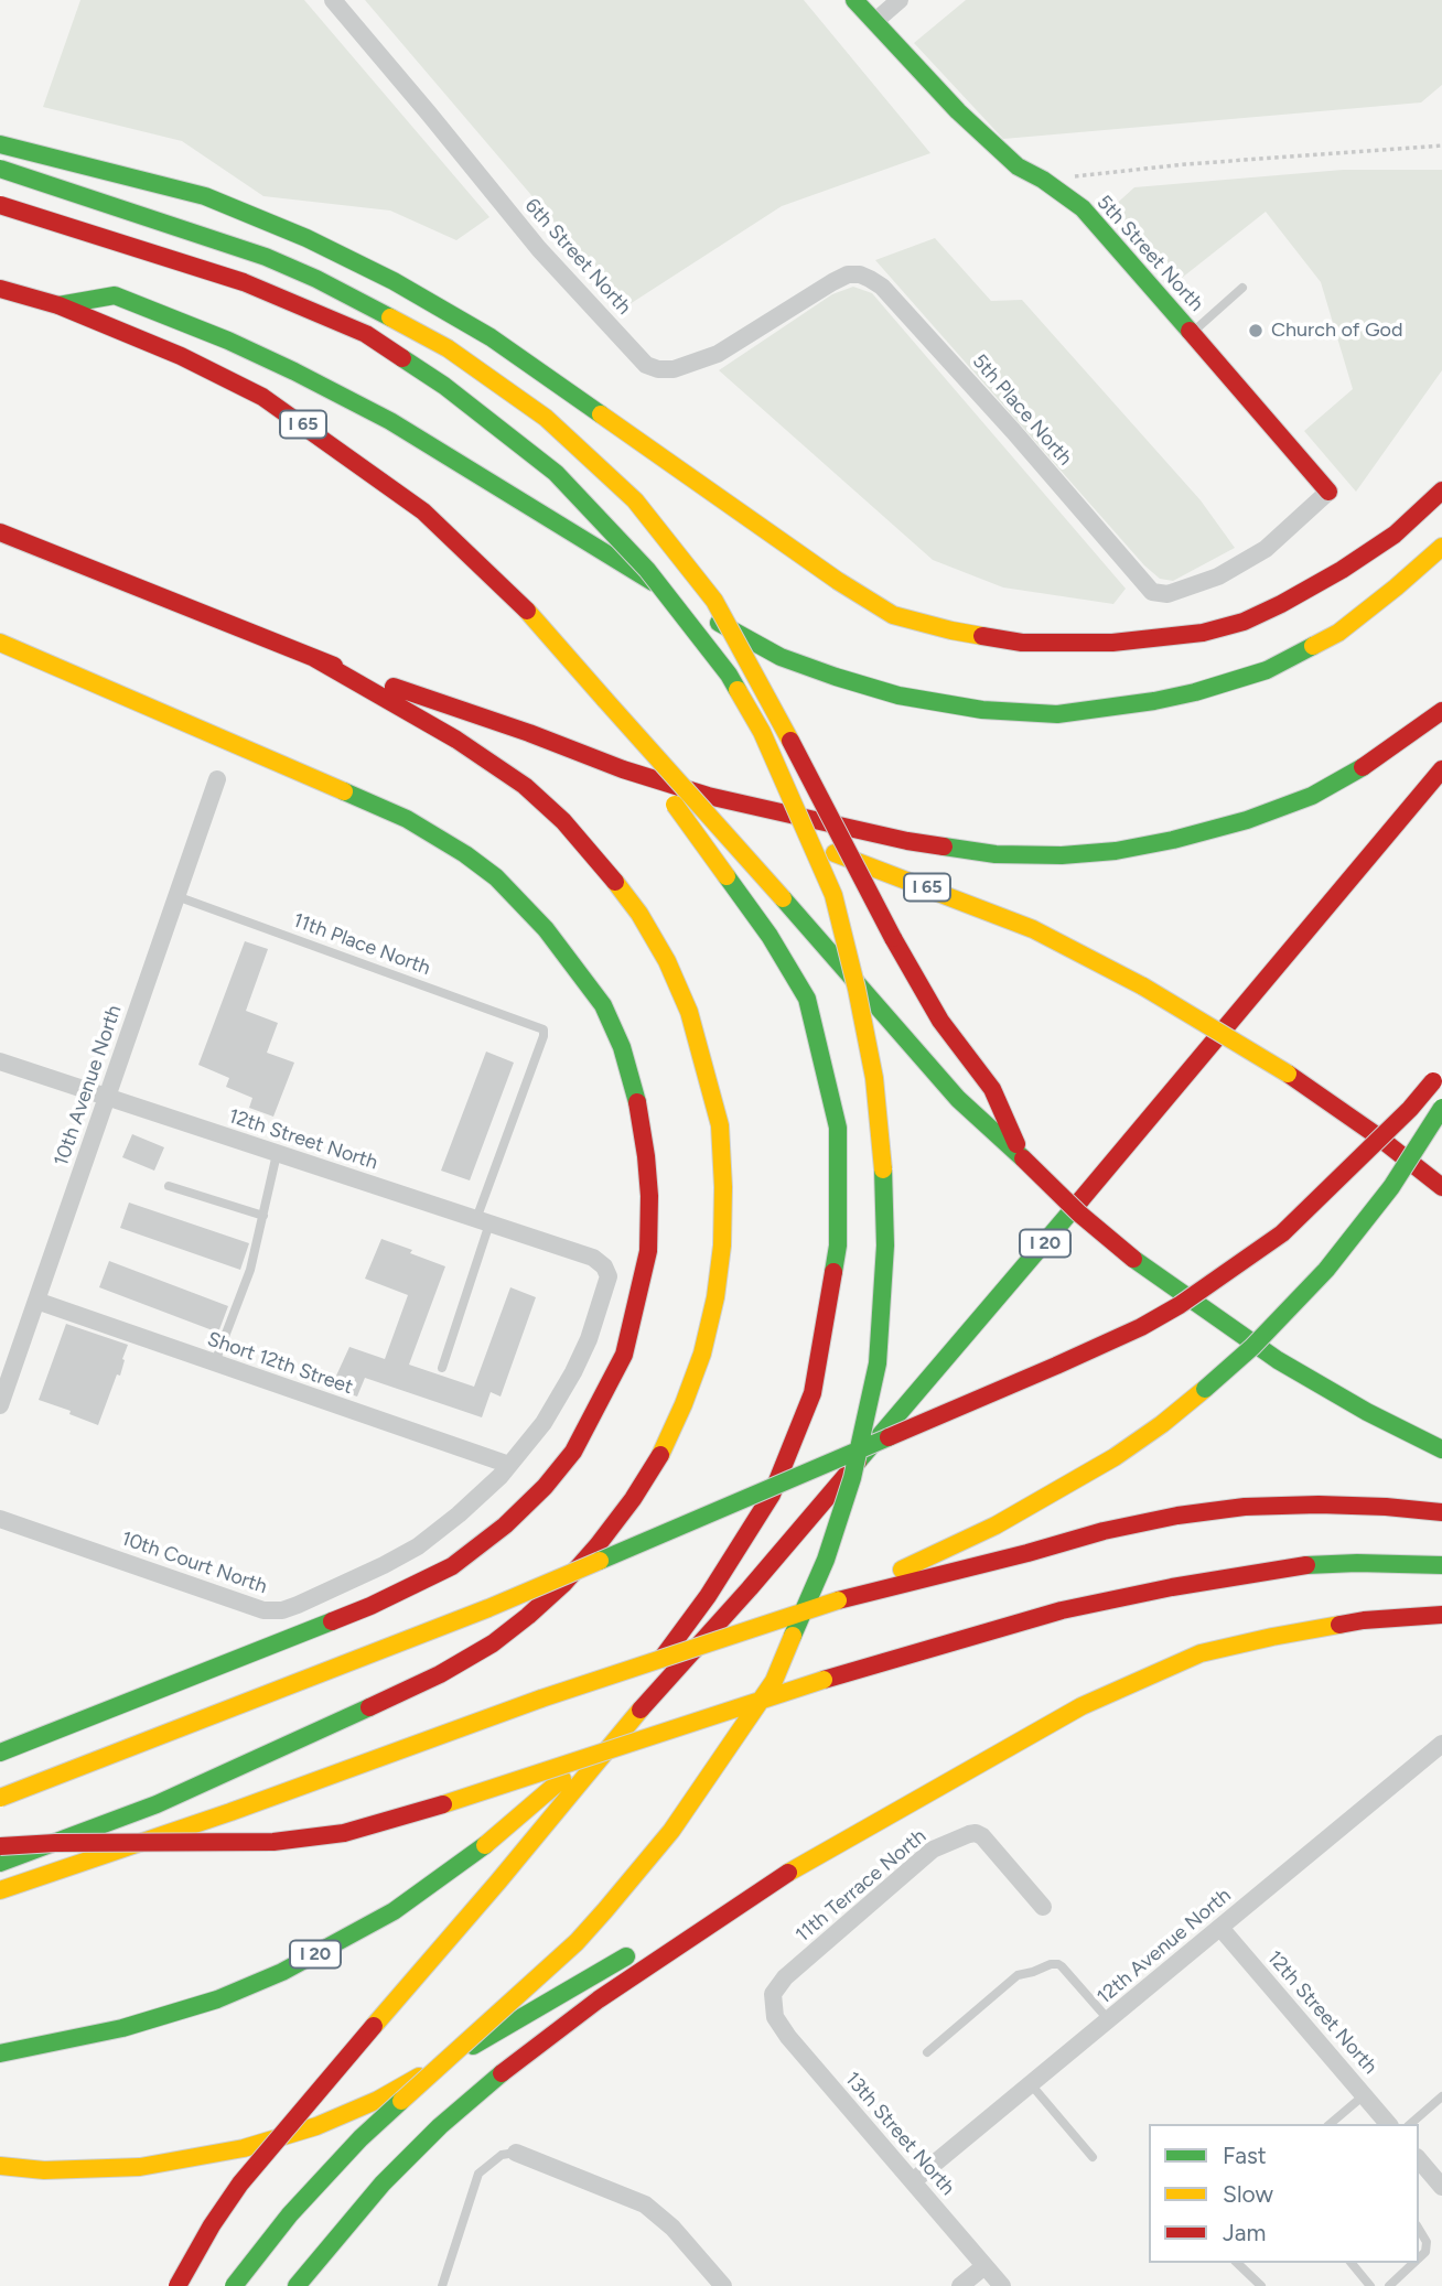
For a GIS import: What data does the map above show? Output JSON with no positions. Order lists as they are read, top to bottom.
{
  "streets": {
    "main road": ["5th Street North", "I 65", "I 20"],
    "street": [
      "6th Street North",
      "5th Place North",
      "10th Avenue North",
      "12th Street North",
      "Short 12th Street",
      "10th Court North",
      "11th Terrace North",
      "12th Avenue North",
      "13th Street North"
    ],
    "lane": ["11th Place North"]
  },
  "crossings": [
    ["5th Street North", "5th Place North"],
    ["6th Street North", "5th Place North"],
    ["11th Place North", "10th Avenue North"],
    ["11th Place North", "12th Street North"],
    ["10th Avenue North", "12th Street North"],
    ["10th Avenue North", "Short 12th Street"],
    ["12th Street North", "10th Court North"],
    ["12th Street North", "12th Avenue North"],
    ["Short 12th Street", "10th Court North"],
    ["11th Terrace North", "13th Street North"],
    ["12th Avenue North", "13th Street North"]
  ],
  "places": ["Church of God"],
  "legend": ["Fast", "Slow", "Jam"]
}
